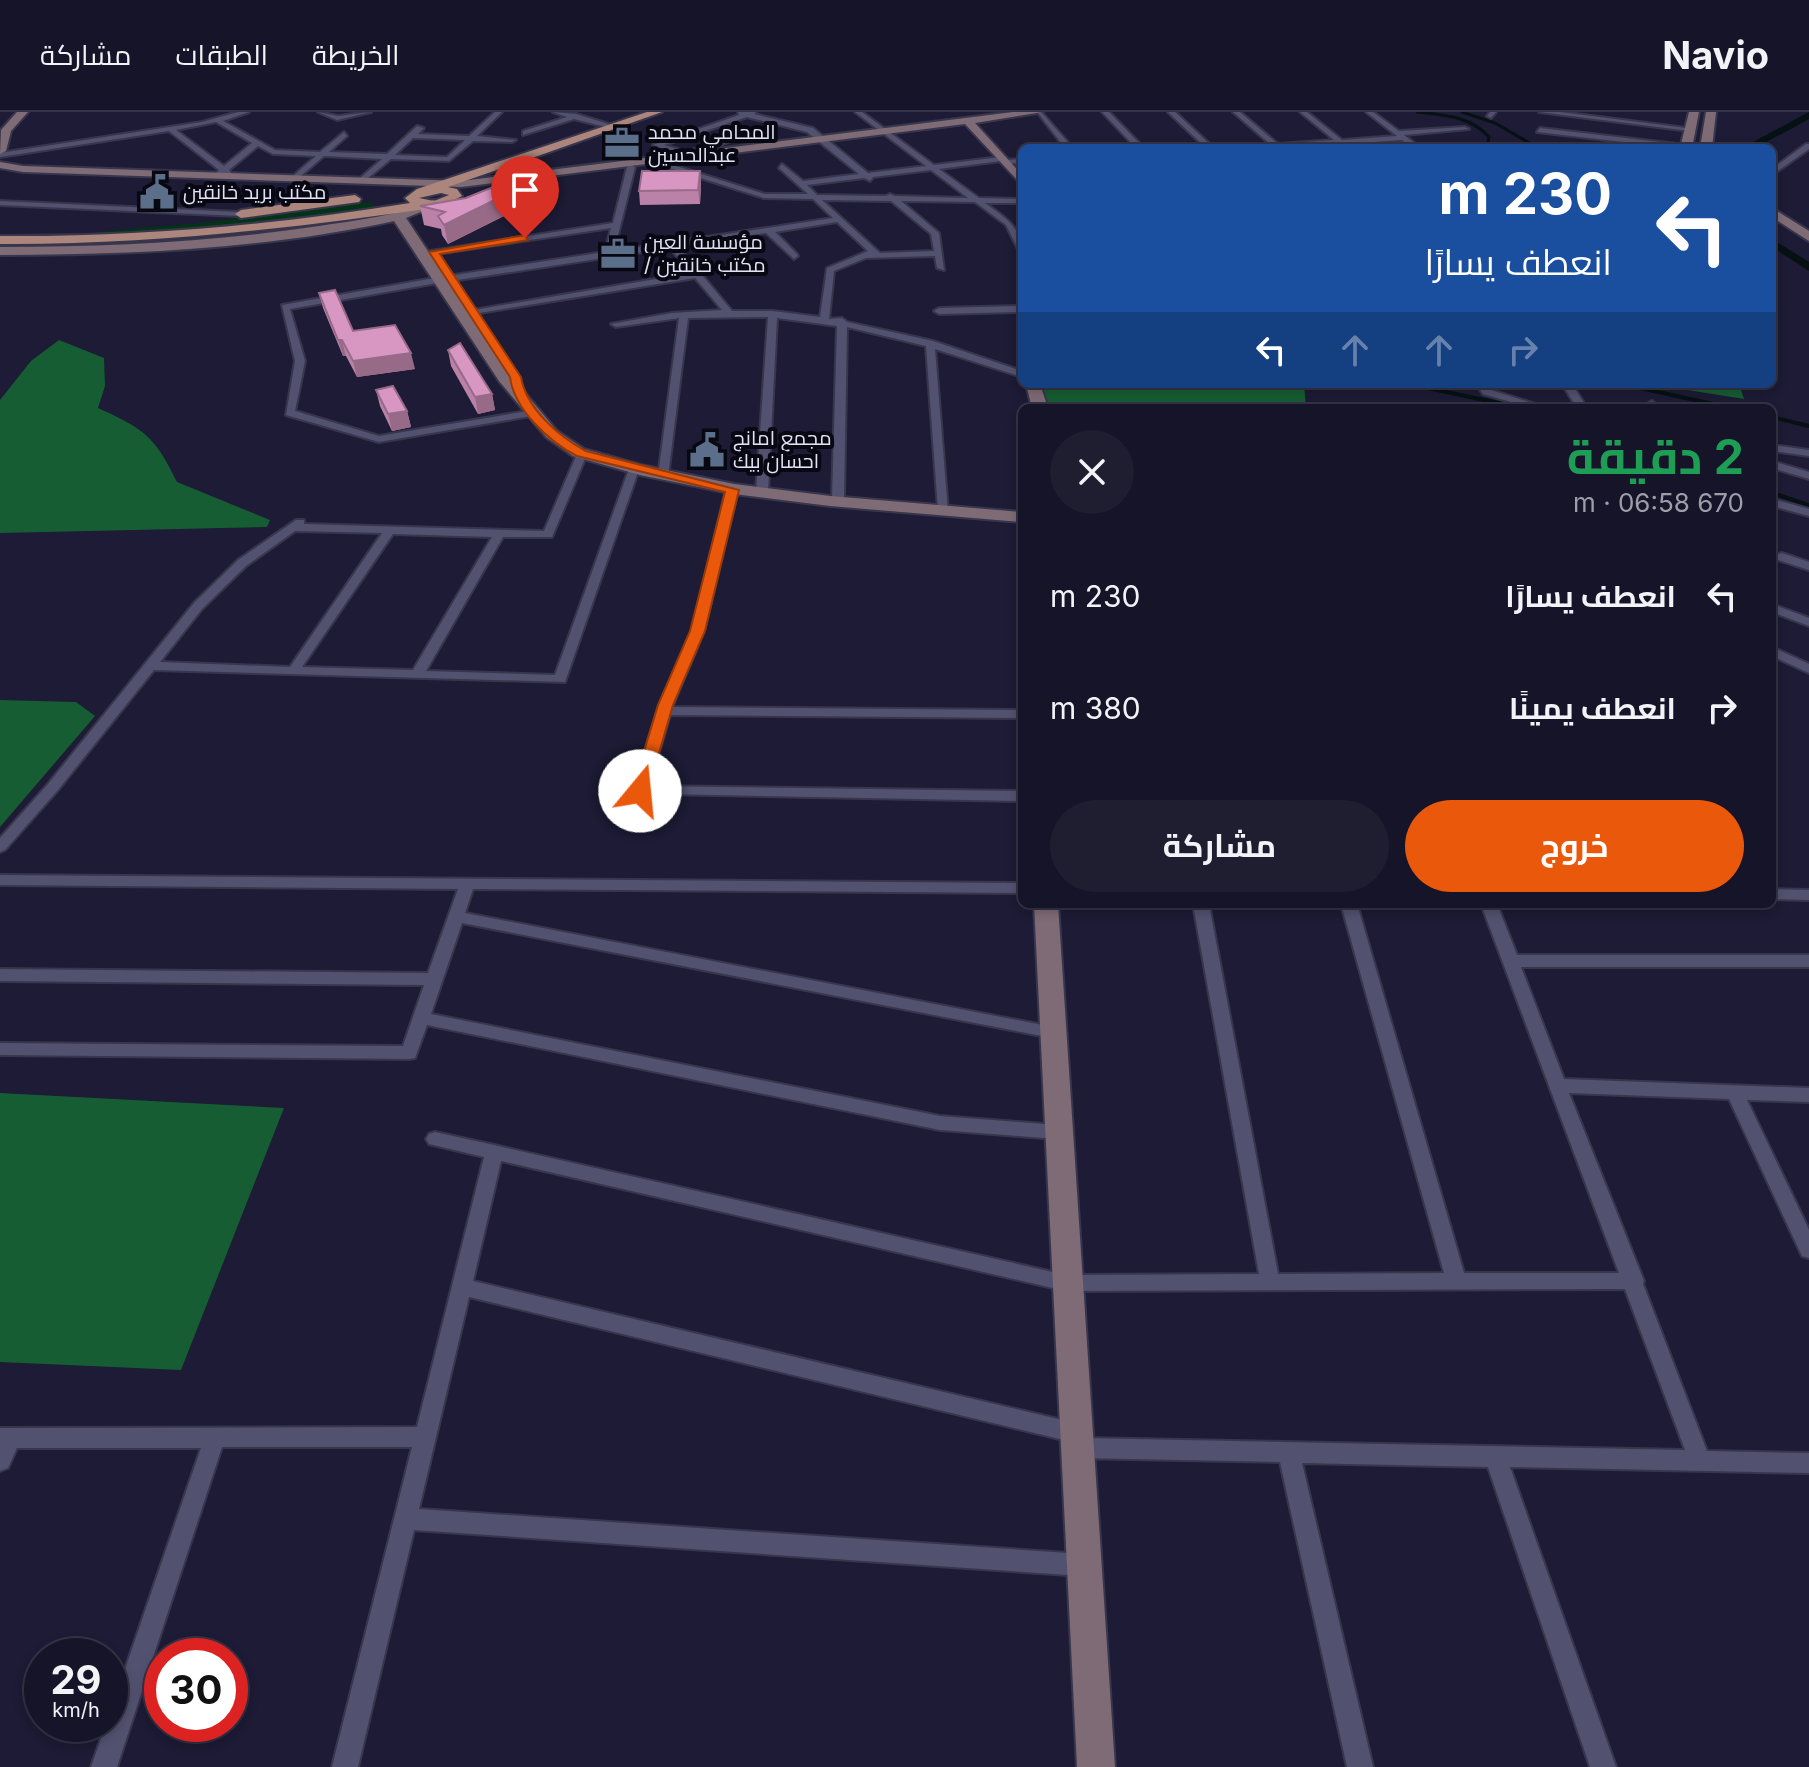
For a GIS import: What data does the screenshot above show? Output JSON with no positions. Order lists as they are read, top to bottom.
{
  "places": {
    "office": ["المحامي محمد عبدالحسين", "مؤسسة العين / مكتب خانقين"],
    "public building": ["مكتب بريد خانقين", "مجمع امانج احسان بيك"]
  },
  "page": {
    "header": "Navio",
    "nav": ["الخريطة", "الطبقات", "مشاركة"],
    "turn": ["230 m", "انعطف يسارًا"],
    "heading": ["2 دقيقة", "670 m · 06:58"],
    "list": [
      {
        "name": "انعطف يسارًا",
        "value": "230 m"
      },
      {
        "name": "انعطف يمينًا",
        "value": "380 m"
      }
    ],
    "buttons": ["خروج", "مشاركة"],
    "speed": "29 km/h",
    "limit": "30"
  }
}
